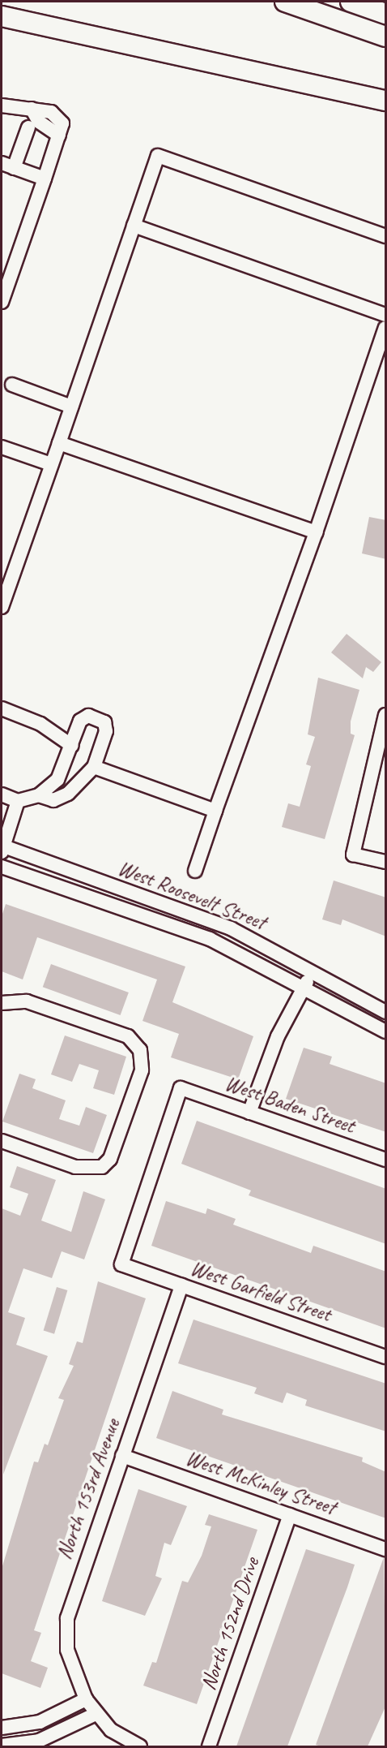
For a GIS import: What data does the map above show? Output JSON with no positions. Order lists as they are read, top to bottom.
{
  "streets": {
    "street": [
      "West Roosevelt Street",
      "West Baden Street",
      "West Garfield Street",
      "West McKinley Street",
      "North 153rd Avenue",
      "North 152nd Drive"
    ]
  },
  "crossings": [
    ["West Baden Street", "West Garfield Street"],
    ["West Garfield Street", "North 153rd Avenue"],
    ["West McKinley Street", "North 153rd Avenue"],
    ["West McKinley Street", "North 152nd Drive"]
  ]
}
